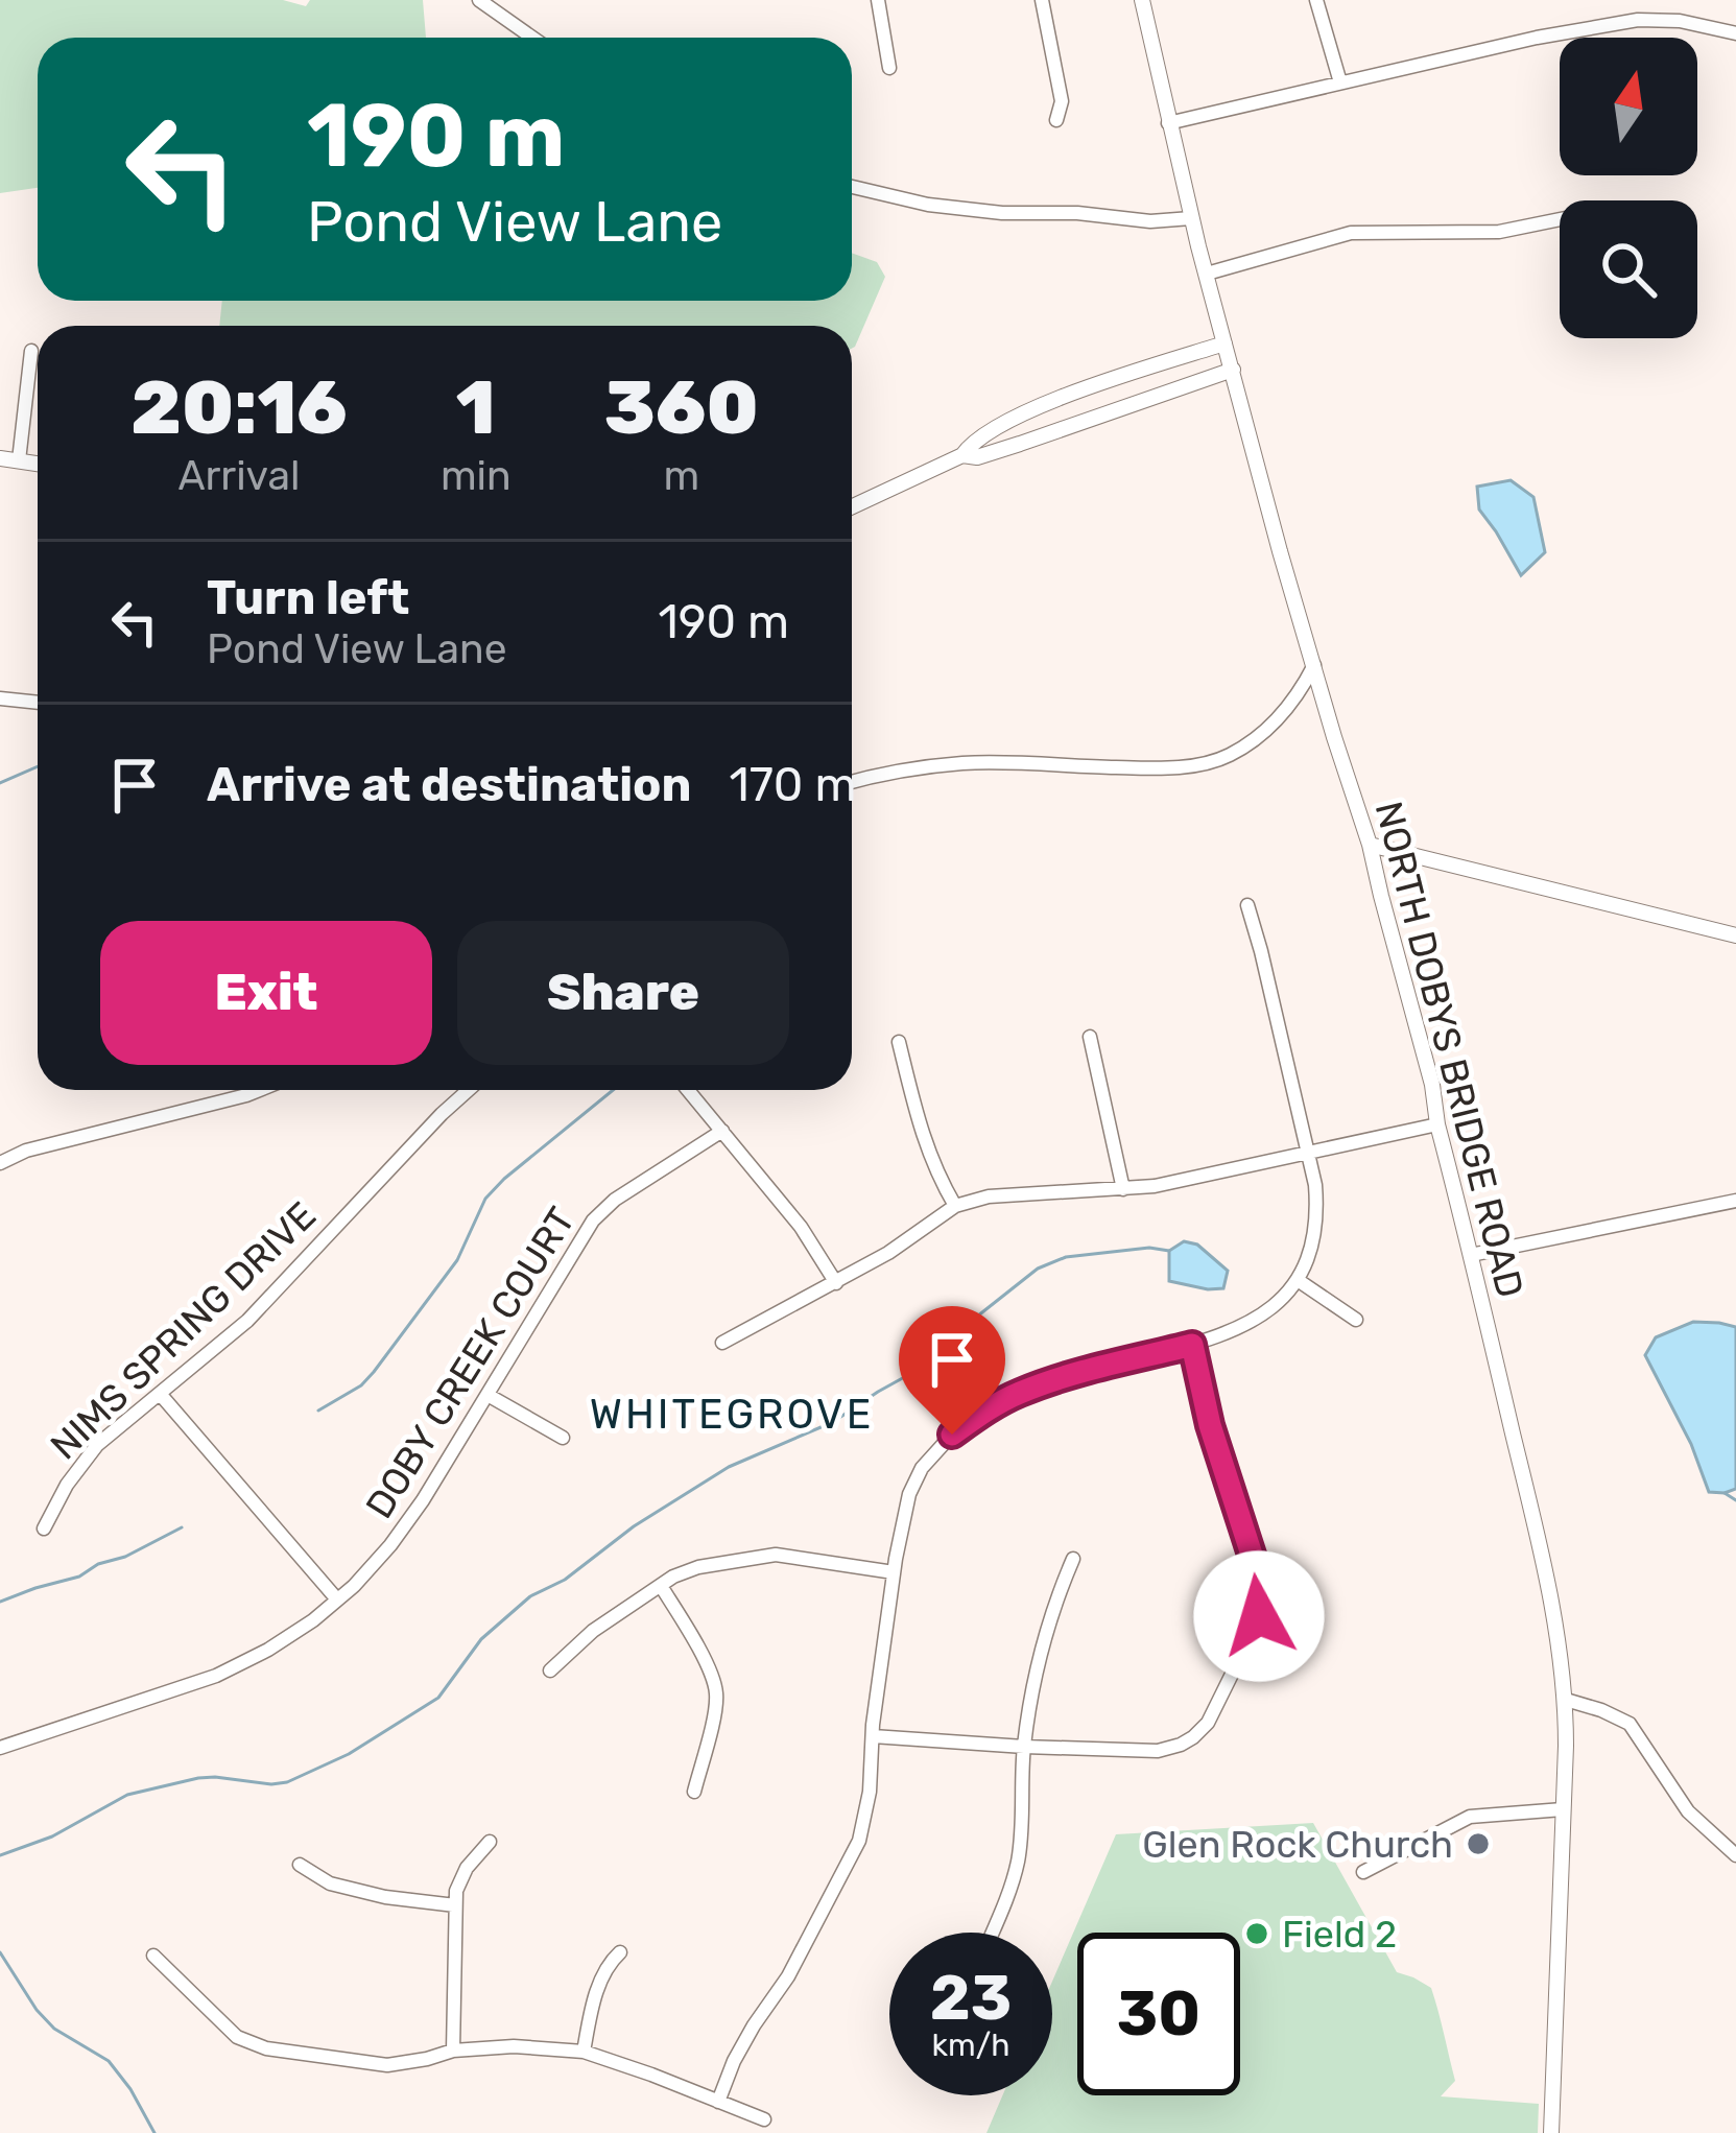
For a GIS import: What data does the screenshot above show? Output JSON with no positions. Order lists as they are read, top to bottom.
{
  "streets": {
    "street": ["NORTH DOBYS BRIDGE ROAD", "NIMS SPRING DRIVE", "DOBY CREEK COURT"]
  },
  "districts": ["WHITEGROVE"],
  "places": ["Glen Rock Church", "Field 2"],
  "north": "top",
  "page": {
    "turn": ["190 m", "Pond View Lane"],
    "eta": [
      "20:16",
      "Arrival",
      "1",
      "min",
      "360",
      "m"
    ],
    "list": [
      {
        "name": "Turn left",
        "note": "Pond View Lane",
        "value": "190 m"
      },
      {
        "name": "Arrive at destination",
        "value": "170 m"
      }
    ],
    "buttons": ["Exit", "Share"],
    "speed": "23 km/h",
    "limit": "30"
  }
}
